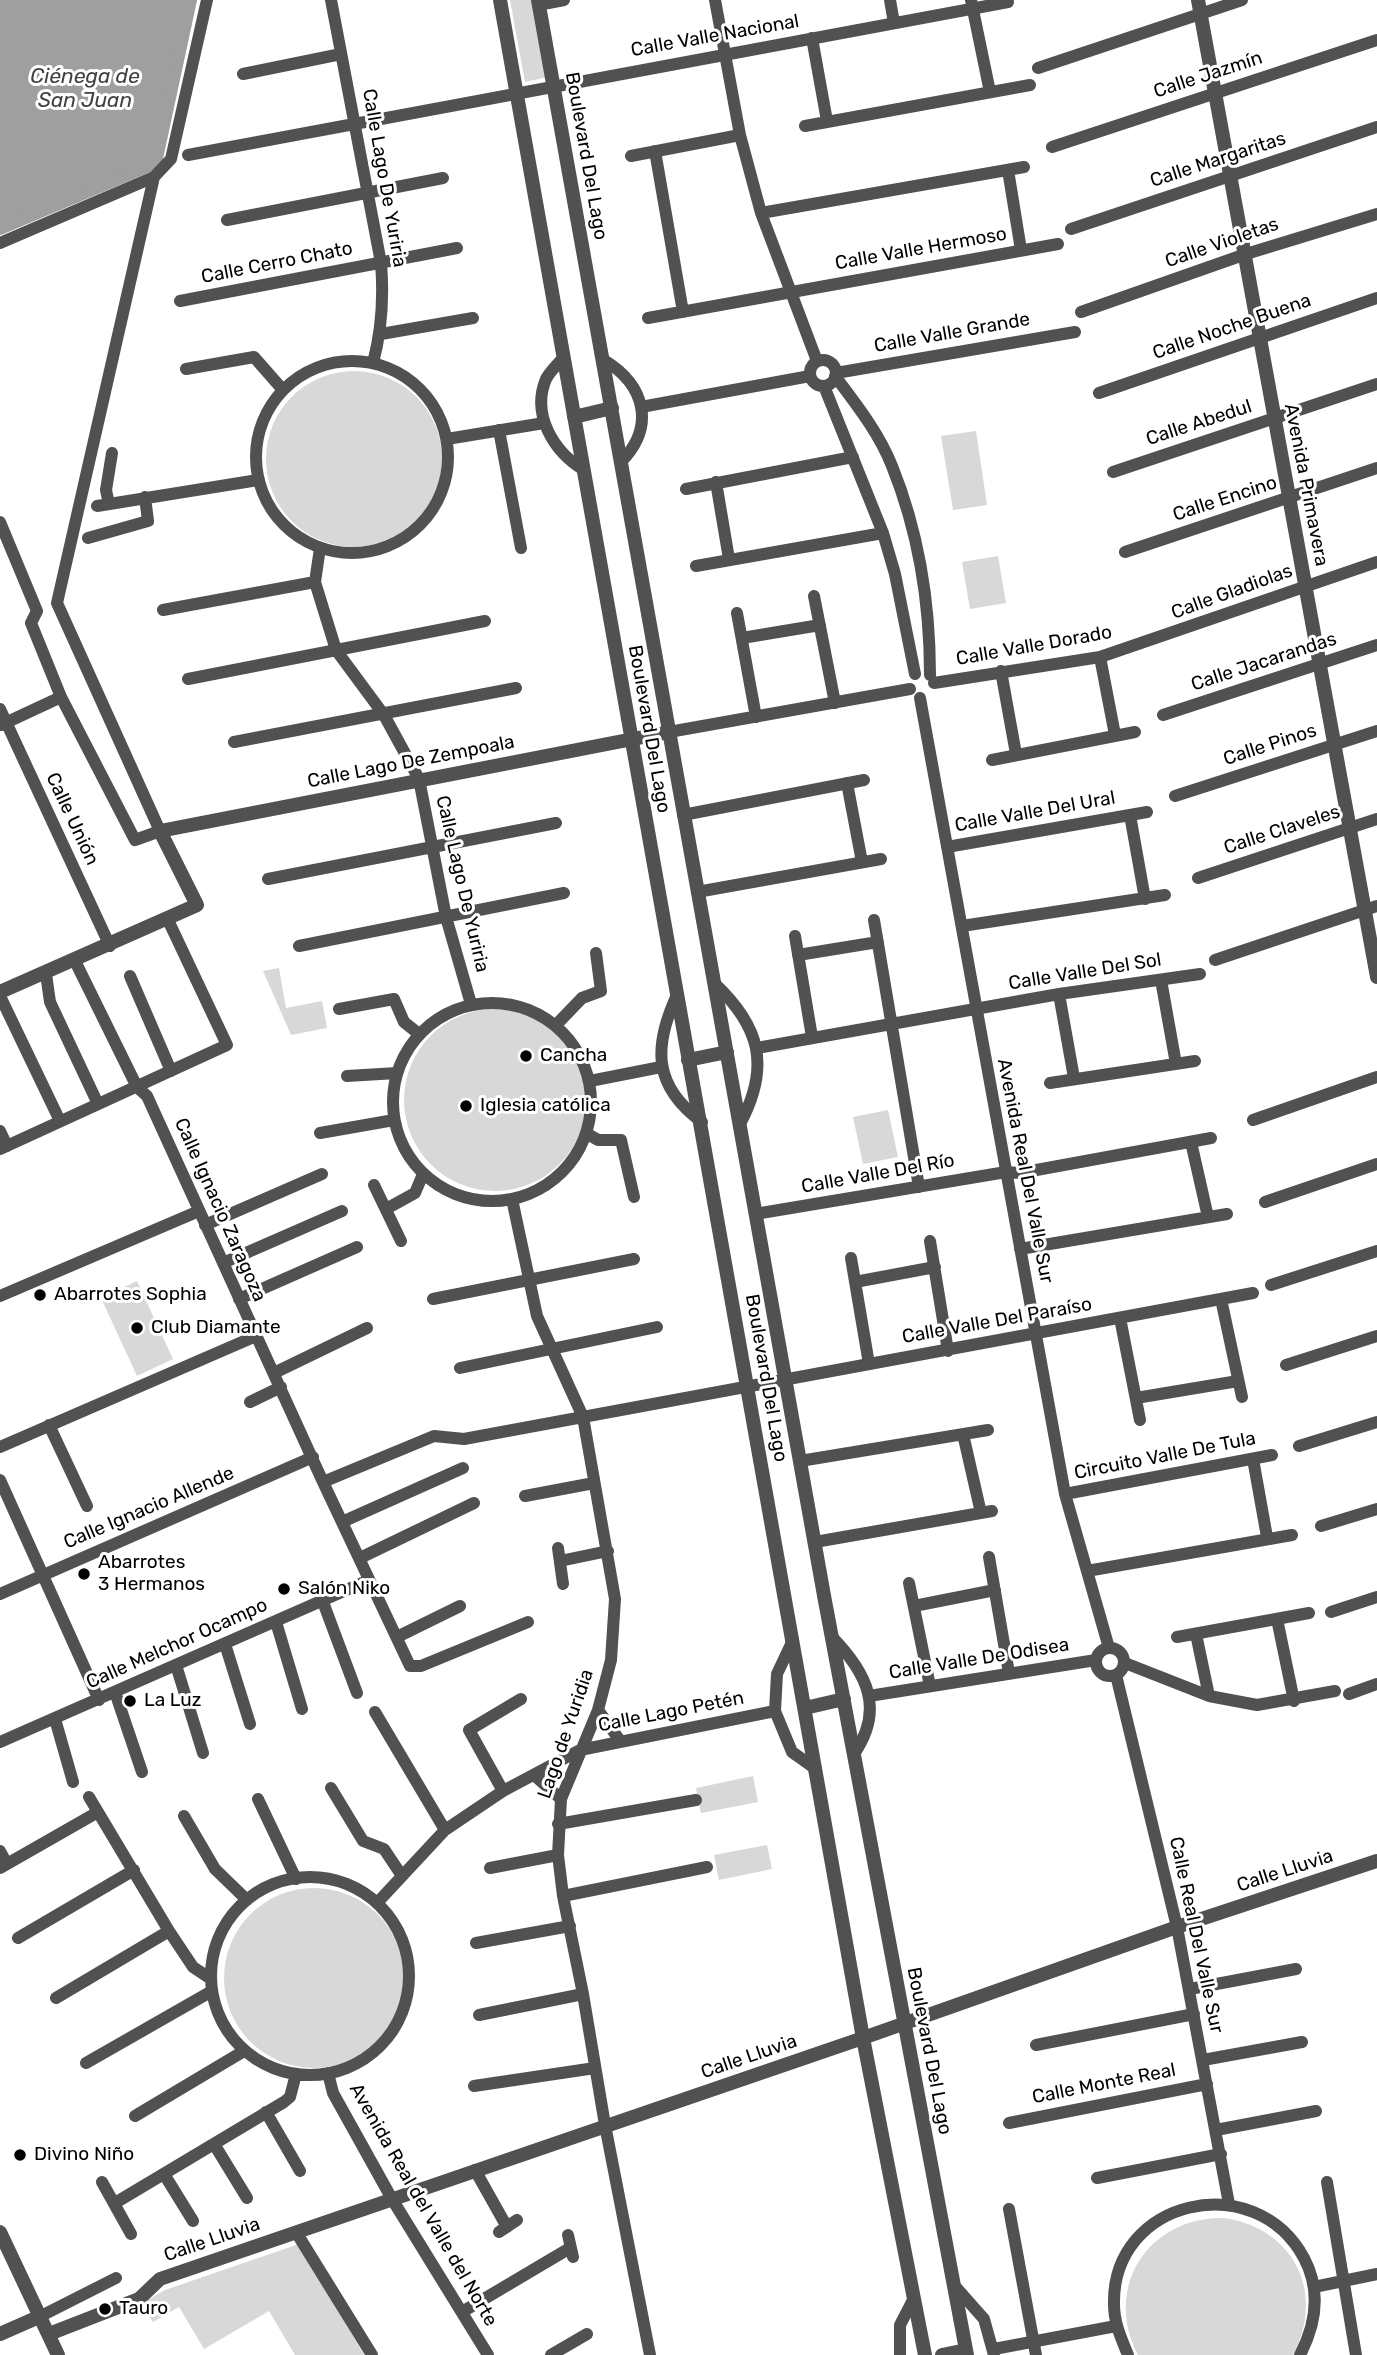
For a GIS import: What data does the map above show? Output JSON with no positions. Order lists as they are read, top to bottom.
{
  "streets": {
    "street": [
      "Calle Valle Nacional",
      "Calle Jazmín",
      "Boulevard Del Lago",
      "Calle Margaritas",
      "Calle Lago De Yuriria",
      "Calle Violetas",
      "Calle Valle Hermoso",
      "Calle Cerro Chato",
      "Calle Noche Buena",
      "Calle Valle Grande",
      "Calle Abedul",
      "Avenida Primavera",
      "Calle Encino",
      "Calle Gladiolas",
      "Calle Valle Dorado",
      "Calle Jacarandas",
      "Calle Pinos",
      "Calle Lago De Zempoala",
      "Calle Valle Del Ural",
      "Calle Unión",
      "Calle Claveles",
      "Calle Valle Del Sol",
      "Avenida Real Del Valle Sur",
      "Calle Valle Del Río",
      "Calle Ignacio Zaragoza",
      "Calle Valle Del Paraíso",
      "Circuito Valle De Tula",
      "Calle Ignacio Allende",
      "Calle Melchor Ocampo",
      "Calle Valle De Odisea",
      "Calle Lago Petén",
      "Lago de Yuridia",
      "Calle Lluvia",
      "Calle Real Del Valle Sur",
      "Calle Monte Real",
      "Avenida Real del Valle del Norte"
    ]
  },
  "crossings": [
    ["Calle Valle Nacional", "Boulevard Del Lago"],
    ["Calle Valle Nacional", "Calle Lago De Yuriria"],
    ["Calle Jazmín", "Avenida Primavera"],
    ["Boulevard Del Lago", "Calle Lago De Zempoala"],
    ["Boulevard Del Lago", "Calle Valle Del Río"],
    ["Boulevard Del Lago", "Calle Valle Del Paraíso"],
    ["Boulevard Del Lago", "Calle Valle De Odisea"],
    ["Boulevard Del Lago", "Calle Lluvia"],
    ["Calle Margaritas", "Avenida Primavera"],
    ["Calle Lago De Yuriria", "Calle Cerro Chato"],
    ["Calle Lago De Yuriria", "Calle Lago De Zempoala"],
    ["Calle Lago De Yuriria", "Lago de Yuridia"],
    ["Calle Violetas", "Avenida Primavera"],
    ["Calle Noche Buena", "Avenida Primavera"],
    ["Calle Abedul", "Avenida Primavera"],
    ["Avenida Primavera", "Calle Encino"],
    ["Avenida Primavera", "Calle Gladiolas"],
    ["Avenida Primavera", "Calle Jacarandas"],
    ["Avenida Primavera", "Calle Pinos"],
    ["Avenida Primavera", "Calle Claveles"],
    ["Calle Gladiolas", "Calle Valle Dorado"],
    ["Calle Valle Dorado", "Avenida Real Del Valle Sur"],
    ["Calle Valle Del Ural", "Avenida Real Del Valle Sur"],
    ["Calle Valle Del Sol", "Avenida Real Del Valle Sur"],
    ["Avenida Real Del Valle Sur", "Calle Valle Del Río"],
    ["Avenida Real Del Valle Sur", "Calle Valle Del Paraíso"],
    ["Avenida Real Del Valle Sur", "Circuito Valle De Tula"],
    ["Avenida Real Del Valle Sur", "Calle Valle De Odisea"],
    ["Avenida Real Del Valle Sur", "Calle Real Del Valle Sur"],
    ["Calle Ignacio Zaragoza", "Calle Valle Del Paraíso"],
    ["Calle Ignacio Zaragoza", "Calle Ignacio Allende"],
    ["Calle Ignacio Zaragoza", "Calle Melchor Ocampo"],
    ["Calle Valle Del Paraíso", "Lago de Yuridia"],
    ["Calle Valle De Odisea", "Calle Real Del Valle Sur"],
    ["Calle Lago Petén", "Lago de Yuridia"],
    ["Calle Lago Petén", "Avenida Real del Valle del Norte"],
    ["Lago de Yuridia", "Calle Lluvia"],
    ["Calle Lluvia", "Calle Real Del Valle Sur"],
    ["Calle Lluvia", "Avenida Real del Valle del Norte"],
    ["Calle Real Del Valle Sur", "Calle Monte Real"]
  ],
  "water": ["Ciénega de San Juan"],
  "places": [
    "Cancha",
    "Iglesia católica",
    "Abarrotes Sophia",
    "Club Diamante",
    "Abarrotes 3 Hermanos",
    "Salón Niko",
    "La Luz",
    "Divino Niño",
    "Tauro"
  ]
}
